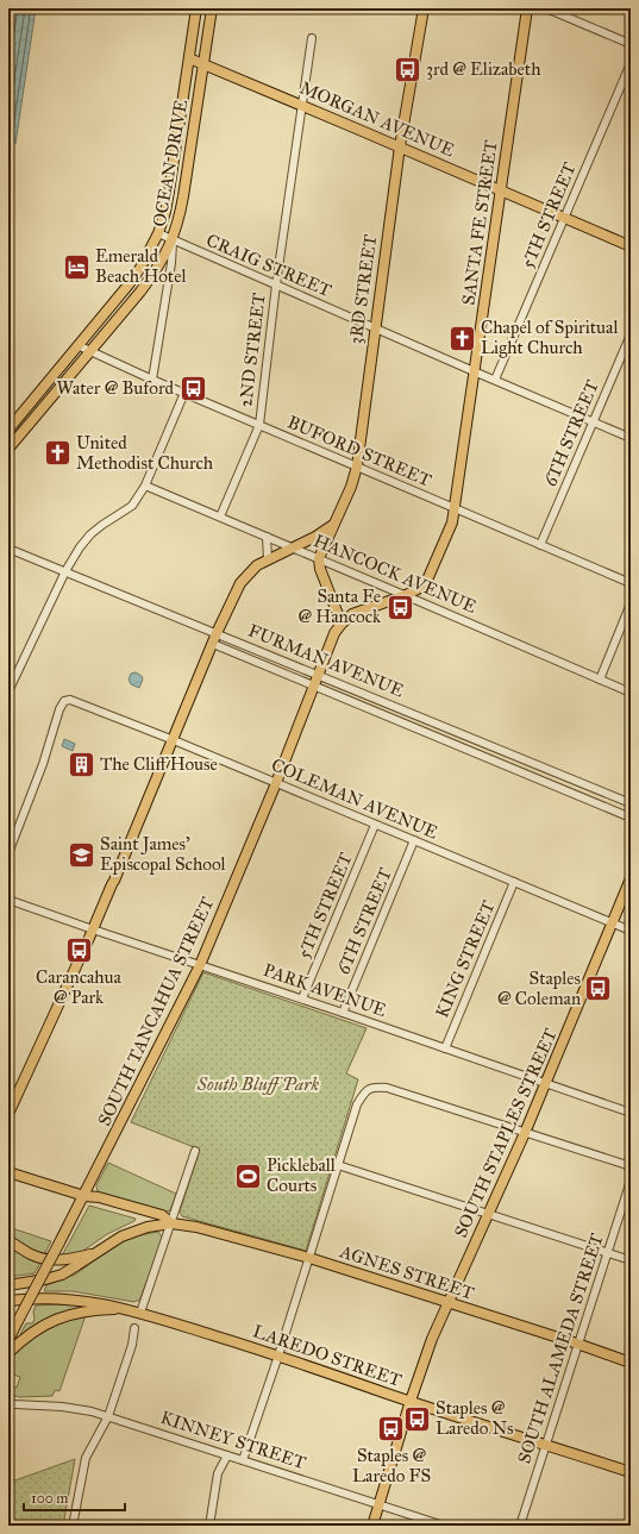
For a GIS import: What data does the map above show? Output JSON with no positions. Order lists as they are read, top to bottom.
{
  "streets": {
    "main road": [
      "MORGAN AVENUE",
      "OCEAN DRIVE",
      "SANTA FE STREET",
      "3RD STREET",
      "SOUTH TANCAHUA STREET",
      "SOUTH STAPLES STREET",
      "AGNES STREET",
      "LAREDO STREET"
    ],
    "street": [
      "5TH STREET",
      "CRAIG STREET",
      "2ND STREET",
      "6TH STREET",
      "BUFORD STREET",
      "HANCOCK AVENUE",
      "FURMAN AVENUE",
      "COLEMAN AVENUE",
      "KING STREET",
      "PARK AVENUE",
      "SOUTH ALAMEDA STREET",
      "KINNEY STREET"
    ]
  },
  "crossings": [
    ["MORGAN AVENUE", "OCEAN DRIVE"],
    ["MORGAN AVENUE", "5TH STREET"],
    ["MORGAN AVENUE", "SANTA FE STREET"],
    ["MORGAN AVENUE", "3RD STREET"],
    ["MORGAN AVENUE", "2ND STREET"],
    ["OCEAN DRIVE", "CRAIG STREET"],
    ["OCEAN DRIVE", "BUFORD STREET"],
    ["5TH STREET", "CRAIG STREET"],
    ["5TH STREET", "COLEMAN AVENUE"],
    ["5TH STREET", "PARK AVENUE"],
    ["SANTA FE STREET", "CRAIG STREET"],
    ["SANTA FE STREET", "BUFORD STREET"],
    ["CRAIG STREET", "3RD STREET"],
    ["CRAIG STREET", "2ND STREET"],
    ["CRAIG STREET", "6TH STREET"],
    ["3RD STREET", "BUFORD STREET"],
    ["3RD STREET", "HANCOCK AVENUE"],
    ["2ND STREET", "BUFORD STREET"],
    ["2ND STREET", "HANCOCK AVENUE"],
    ["6TH STREET", "BUFORD STREET"],
    ["6TH STREET", "COLEMAN AVENUE"],
    ["6TH STREET", "PARK AVENUE"],
    ["HANCOCK AVENUE", "SOUTH TANCAHUA STREET"],
    ["FURMAN AVENUE", "SOUTH TANCAHUA STREET"],
    ["COLEMAN AVENUE", "KING STREET"],
    ["COLEMAN AVENUE", "SOUTH TANCAHUA STREET"],
    ["COLEMAN AVENUE", "SOUTH STAPLES STREET"],
    ["KING STREET", "PARK AVENUE"],
    ["PARK AVENUE", "SOUTH TANCAHUA STREET"],
    ["PARK AVENUE", "SOUTH STAPLES STREET"],
    ["SOUTH STAPLES STREET", "AGNES STREET"],
    ["SOUTH STAPLES STREET", "LAREDO STREET"],
    ["SOUTH STAPLES STREET", "KINNEY STREET"],
    ["AGNES STREET", "SOUTH ALAMEDA STREET"],
    ["SOUTH ALAMEDA STREET", "LAREDO STREET"]
  ],
  "parks": ["South Bluff Park"],
  "places": {
    "bus stop": [
      "3rd @ Elizabeth",
      "Water @ Buford",
      "Santa Fe @ Hancock",
      "Carancahua @ Park",
      "Staples @ Coleman",
      "Staples @ Laredo Ns",
      "Staples @ Laredo FS"
    ],
    "hotel": ["Emerald Beach Hotel"],
    "church": ["Chapel of Spiritual Light Church", "United Methodist Church"],
    "building": ["The Cliff House"],
    "school or university": ["Saint James' Episcopal School"],
    "sports": ["Pickleball Courts"]
  },
  "scale_bar": "100 m"
}
